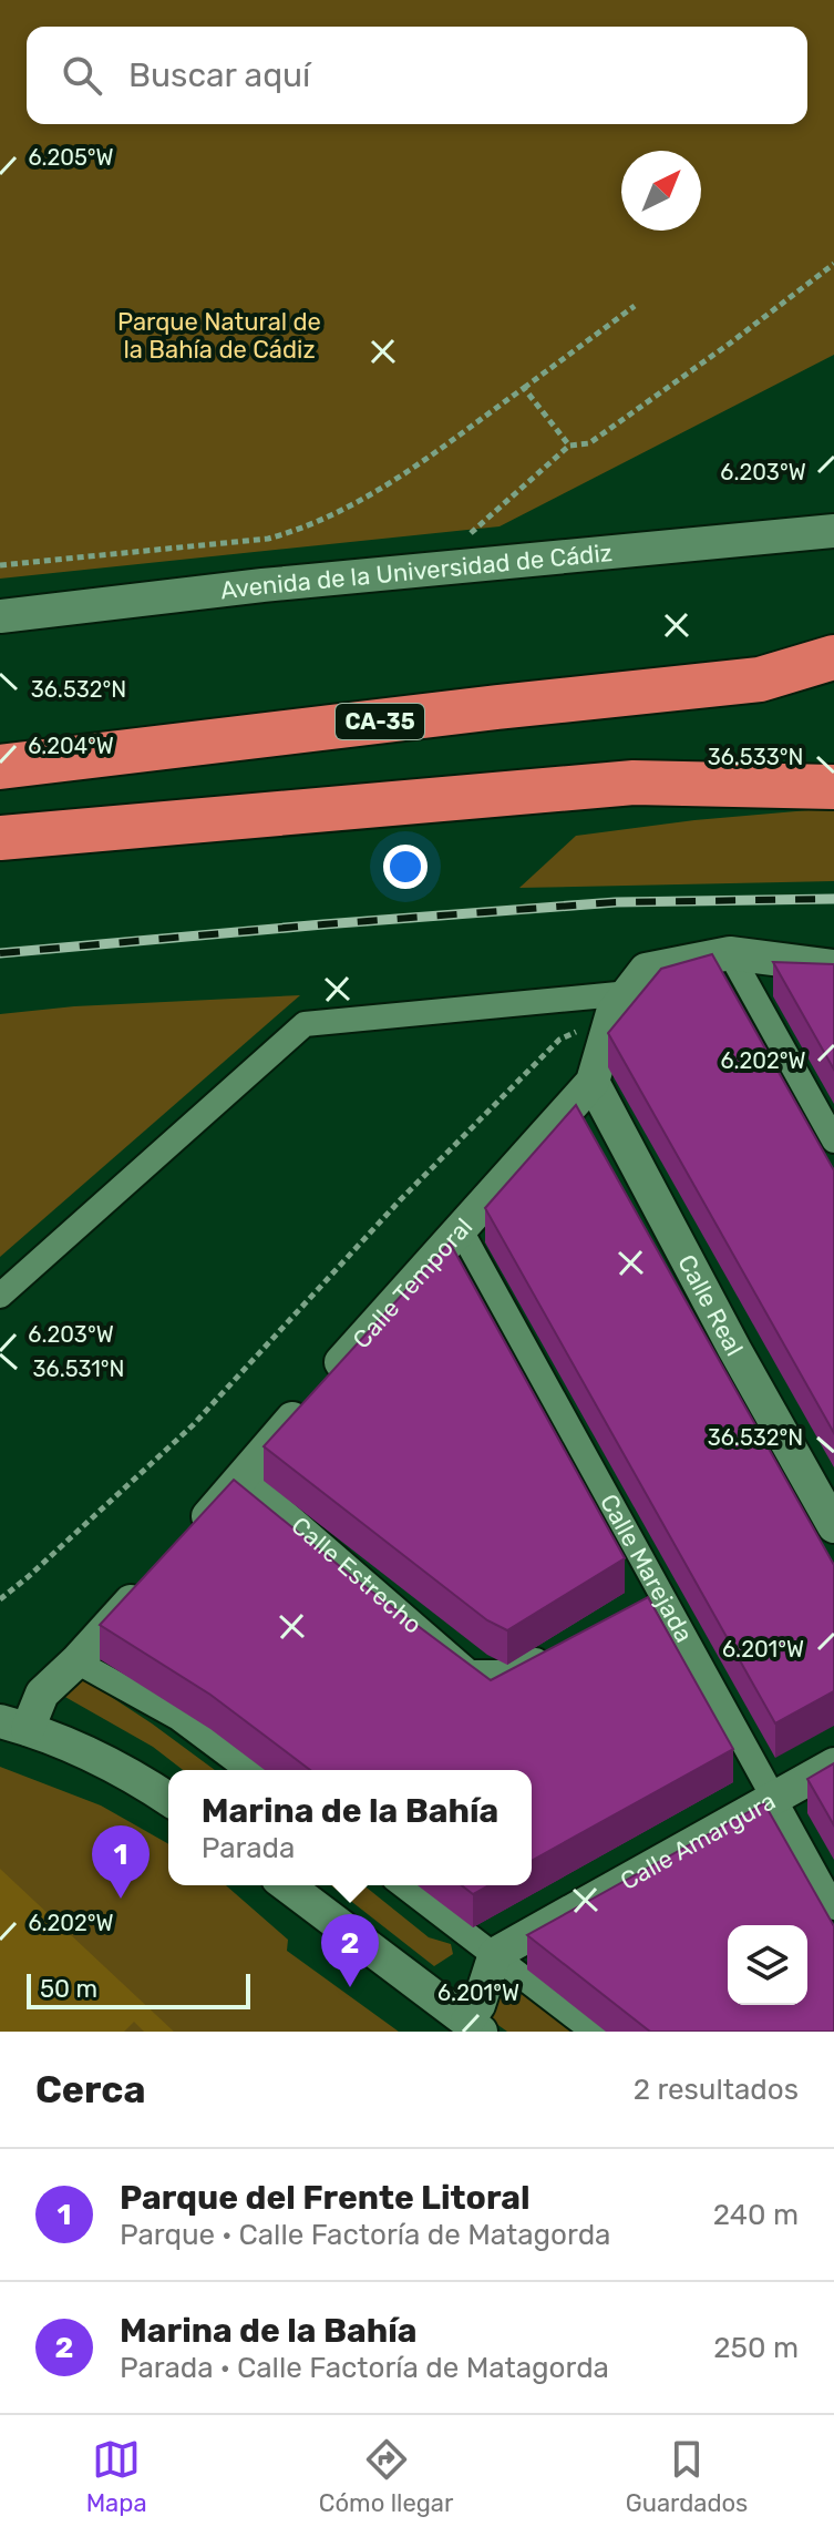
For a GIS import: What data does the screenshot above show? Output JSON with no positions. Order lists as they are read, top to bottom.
{
  "streets": {
    "highway": ["CA-35"],
    "street": [
      "Avenida de la Universidad de Cádiz",
      "Calle Temporal",
      "Calle Real",
      "Calle Marejada",
      "Calle Estrecho",
      "Calle Amargura"
    ]
  },
  "crossings": [
    ["Calle Temporal", "Calle Real"],
    ["Calle Temporal", "Calle Marejada"],
    ["Calle Temporal", "Calle Estrecho"],
    ["Calle Marejada", "Calle Amargura"]
  ],
  "parks": ["Parque Natural de la Bahía de Cádiz"],
  "scale_bar": "50 m",
  "north": "top right",
  "page": {
    "search": "Buscar aquí",
    "popup": ["Marina de la Bahía", "Parada"],
    "pins": ["1", "2"],
    "scale": "50 m",
    "heading": ["Cerca", "2 resultados"],
    "list": [
      {
        "mark": "1",
        "name": "Parque del Frente Litoral",
        "note": "Parque · Calle Factoría de Matagorda",
        "value": "240 m"
      },
      {
        "mark": "2",
        "name": "Marina de la Bahía",
        "note": "Parada · Calle Factoría de Matagorda",
        "value": "250 m"
      }
    ],
    "nav": ["Mapa", "Cómo llegar", "Guardados"]
  },
  "coordinates": [
    "6.205°W",
    "6.203°W",
    "36.532°N",
    "6.204°W",
    "36.533°N",
    "6.202°W",
    "36.531°N",
    "6.201°W"
  ]
}
